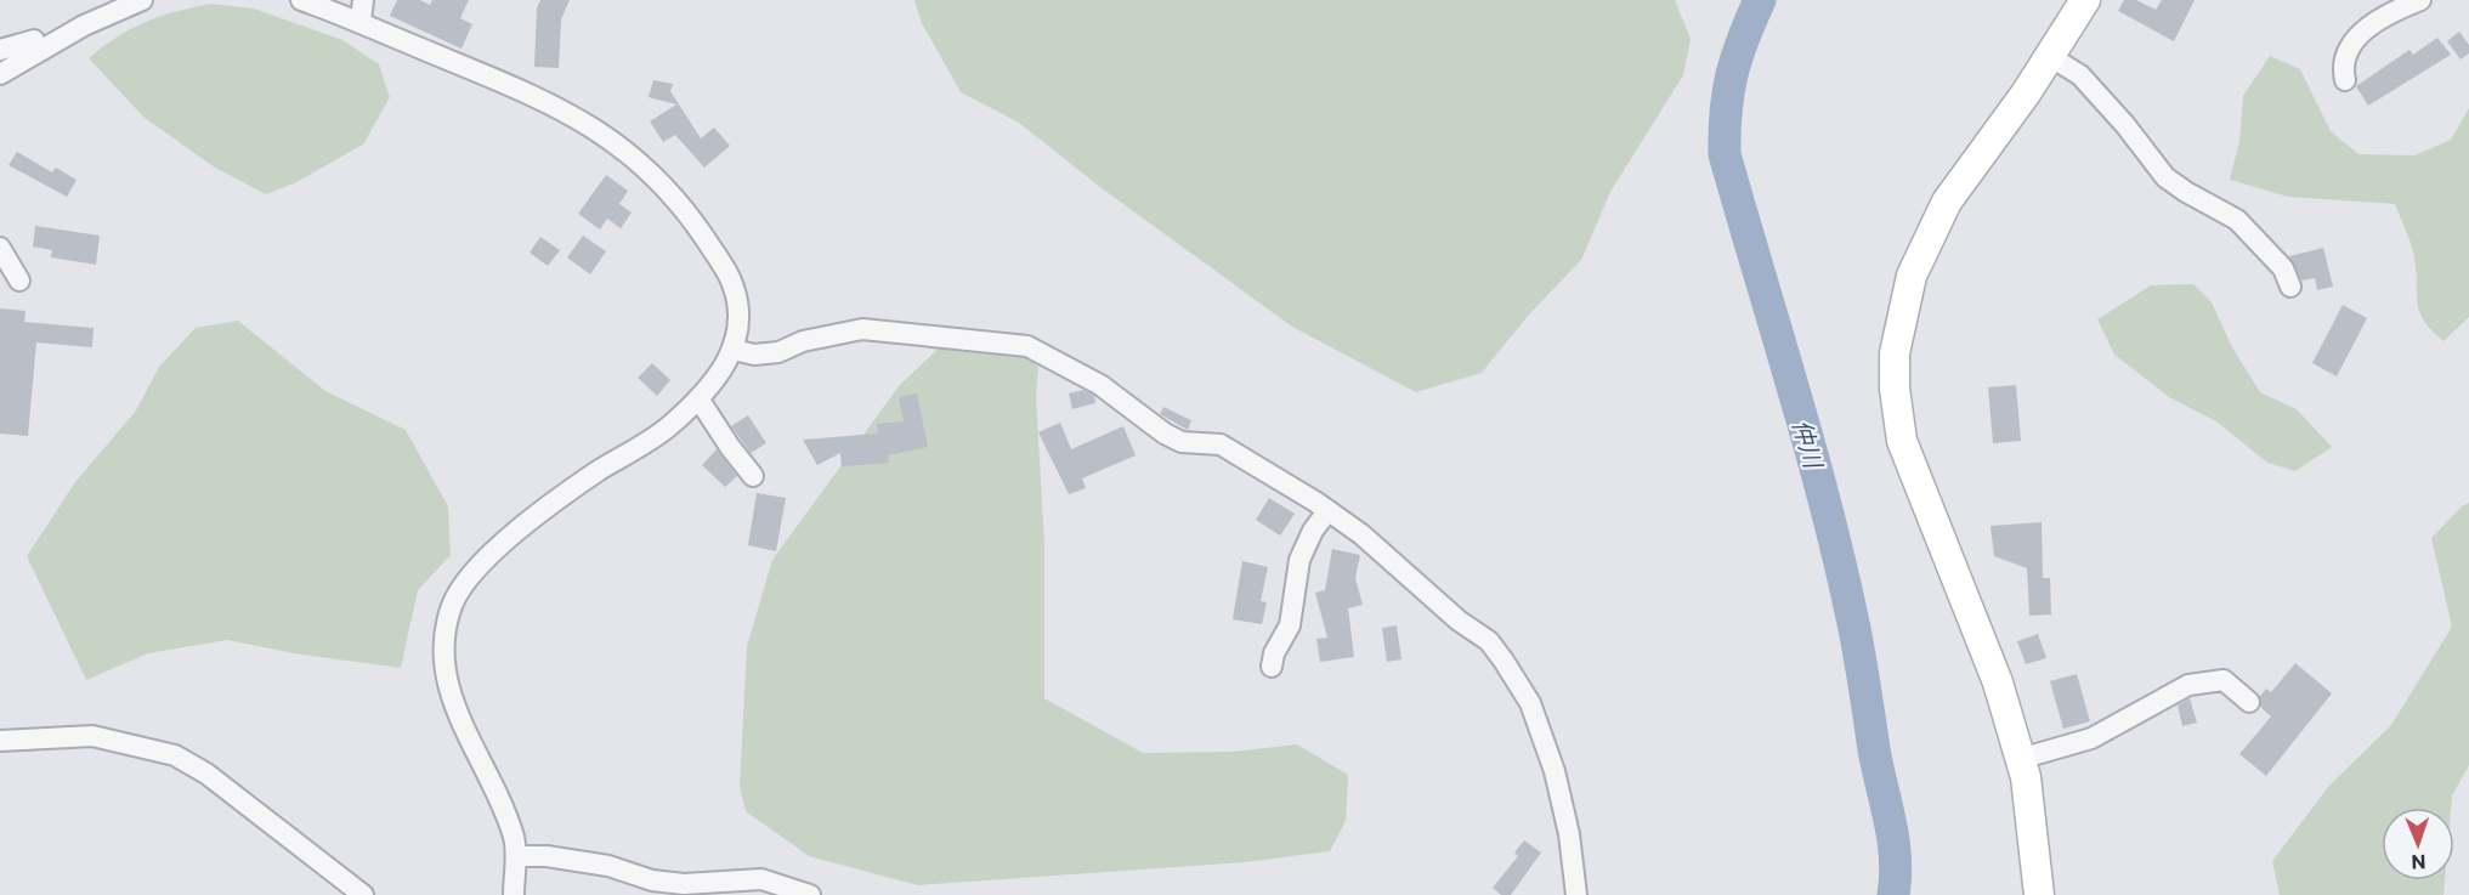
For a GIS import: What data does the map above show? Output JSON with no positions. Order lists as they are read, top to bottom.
{
  "water": ["仲川"],
  "north": "bottom"
}
